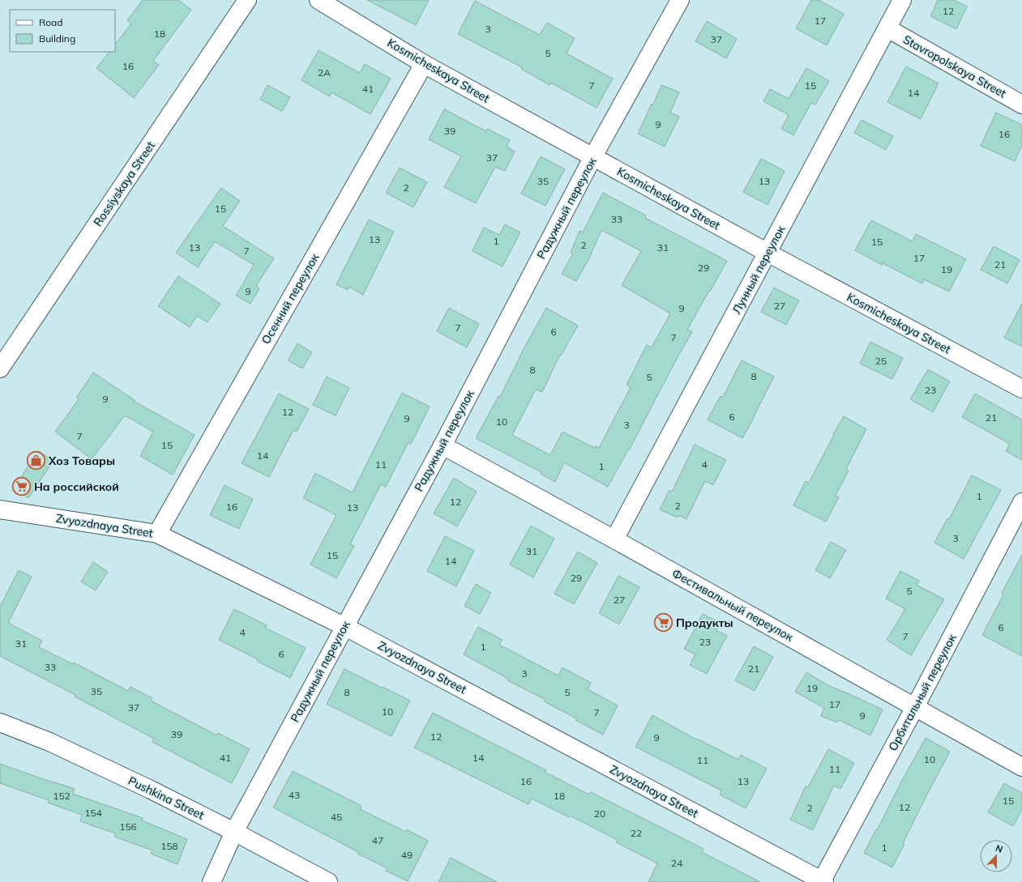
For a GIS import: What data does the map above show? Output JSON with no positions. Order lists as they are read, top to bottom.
{
  "streets": {
    "street": [
      "Stavropolskaya Street",
      "Kosmicheskaya Street",
      "Rossiyskaya Street",
      "Радужный переулок",
      "Лунный переулок",
      "Осенний переулок",
      "Zvyozdnaya Street",
      "Фестивальный переулок",
      "Орбитальный переулок",
      "Pushkina Street"
    ]
  },
  "crossings": [
    ["Stavropolskaya Street", "Лунный переулок"],
    ["Kosmicheskaya Street", "Радужный переулок"],
    ["Kosmicheskaya Street", "Лунный переулок"],
    ["Kosmicheskaya Street", "Осенний переулок"],
    ["Радужный переулок", "Zvyozdnaya Street"],
    ["Радужный переулок", "Фестивальный переулок"],
    ["Радужный переулок", "Pushkina Street"],
    ["Лунный переулок", "Фестивальный переулок"],
    ["Осенний переулок", "Zvyozdnaya Street"],
    ["Zvyozdnaya Street", "Орбитальный переулок"],
    ["Фестивальный переулок", "Орбитальный переулок"]
  ],
  "places": {
    "shop": ["Хоз Товары"],
    "supermarket": ["На российской", "Продукты"]
  },
  "house_numbers": [
    "12",
    "17",
    "3",
    "18",
    "37",
    "5",
    "16",
    "2А",
    "7",
    "15",
    "41",
    "14",
    "9",
    "39",
    "16",
    "37",
    "35",
    "13",
    "2",
    "15",
    "33",
    "13",
    "1",
    "15",
    "2",
    "13",
    "31",
    "7",
    "17",
    "21",
    "29",
    "19",
    "9",
    "27",
    "9",
    "7",
    "6",
    "7",
    "25",
    "8",
    "8",
    "5",
    "23",
    "9",
    "12",
    "6",
    "21",
    "9",
    "10",
    "3",
    "7",
    "15",
    "14",
    "11",
    "4",
    "1",
    "1",
    "12",
    "2",
    "16",
    "13",
    "3",
    "31",
    "15",
    "14",
    "29",
    "5",
    "27",
    "6",
    "4",
    "7",
    "23",
    "31",
    "1",
    "6",
    "33",
    "21",
    "3",
    "19",
    "35",
    "8",
    "5",
    "17",
    "37",
    "10",
    "7",
    "9",
    "39",
    "12",
    "9",
    "41",
    "14",
    "10",
    "11",
    "11",
    "16",
    "13",
    "43",
    "152",
    "18",
    "15",
    "12",
    "2",
    "154",
    "20",
    "45",
    "156",
    "22",
    "47",
    "158",
    "1",
    "49",
    "24"
  ],
  "legend": ["Road", "Building"],
  "north": "top"
}
